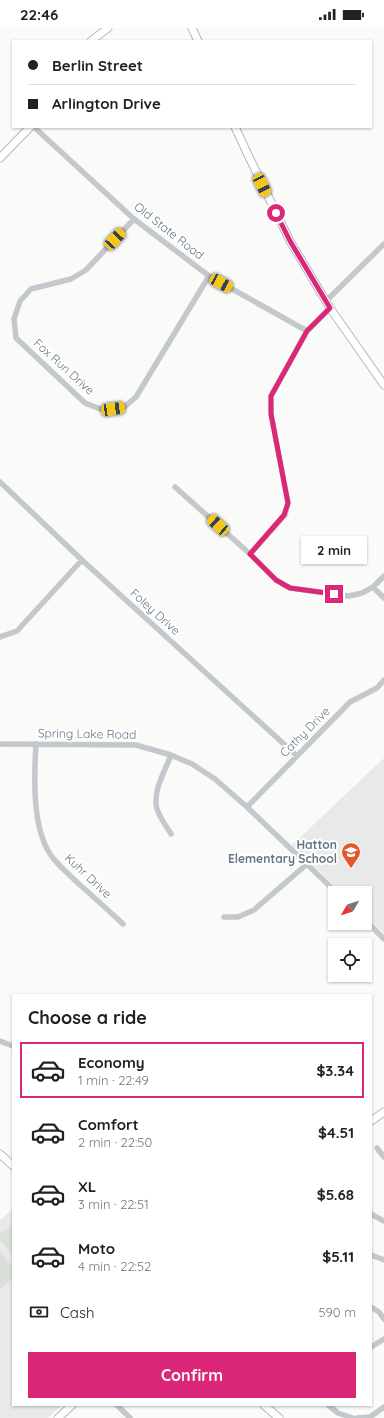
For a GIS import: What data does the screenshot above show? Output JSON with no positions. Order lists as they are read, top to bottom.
{
  "streets": {
    "street": [
      "Old State Road",
      "Fox Run Drive",
      "Foley Drive",
      "Cathy Drive",
      "Spring Lake Road",
      "Kuhr Drive"
    ]
  },
  "crossings": [
    ["Old State Road", "Fox Run Drive"],
    ["Foley Drive", "Cathy Drive"],
    ["Cathy Drive", "Spring Lake Road"],
    ["Spring Lake Road", "Kuhr Drive"]
  ],
  "places": {
    "school or university": ["Hatton Elementary School"]
  },
  "north": "bottom left",
  "page": {
    "status": "22:46",
    "banner": ["Berlin Street", "Arlington Drive"],
    "bubble": "2 min",
    "heading": "Choose a ride",
    "list": [
      {
        "name": "Economy",
        "note": "1 min · 22:49",
        "value": "$3.34"
      },
      {
        "name": "Comfort",
        "note": "2 min · 22:50",
        "value": "$4.51"
      },
      {
        "name": "XL",
        "note": "3 min · 22:51",
        "value": "$5.68"
      },
      {
        "name": "Moto",
        "note": "4 min · 22:52",
        "value": "$5.11"
      }
    ],
    "pay": ["Cash", "590 m"],
    "buttons": "Confirm"
  }
}
